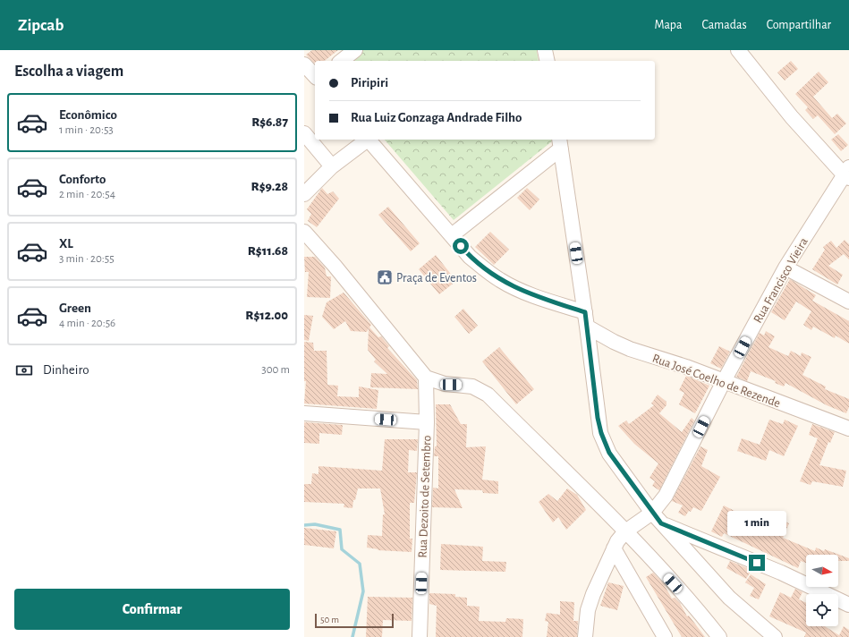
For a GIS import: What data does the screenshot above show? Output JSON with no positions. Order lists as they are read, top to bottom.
{
  "streets": {
    "street": ["Rua Francisco Vieira", "Rua José Coelho de Rezende", "Rua Dezoito de Setembro"]
  },
  "crossings": [
    ["Rua Francisco Vieira", "Rua José Coelho de Rezende"]
  ],
  "places": {
    "public building": ["Praça de Eventos"]
  },
  "scale_bar": "50 m",
  "north": "right",
  "page": {
    "header": "Zipcab",
    "nav": ["Mapa", "Camadas", "Compartilhar"],
    "heading": "Escolha a viagem",
    "banner": ["Piripiri", "Rua Luiz Gonzaga Andrade Filho"],
    "list": [
      {
        "name": "Econômico",
        "note": "1 min · 20:53",
        "value": "R$6.87"
      },
      {
        "name": "Conforto",
        "note": "2 min · 20:54",
        "value": "R$9.28"
      },
      {
        "name": "XL",
        "note": "3 min · 20:55",
        "value": "R$11.68"
      },
      {
        "name": "Green",
        "note": "4 min · 20:56",
        "value": "R$12.00"
      }
    ],
    "pay": ["Dinheiro", "300 m"],
    "bubble": "1 min",
    "buttons": "Confirmar",
    "scale": "50 m"
  }
}
